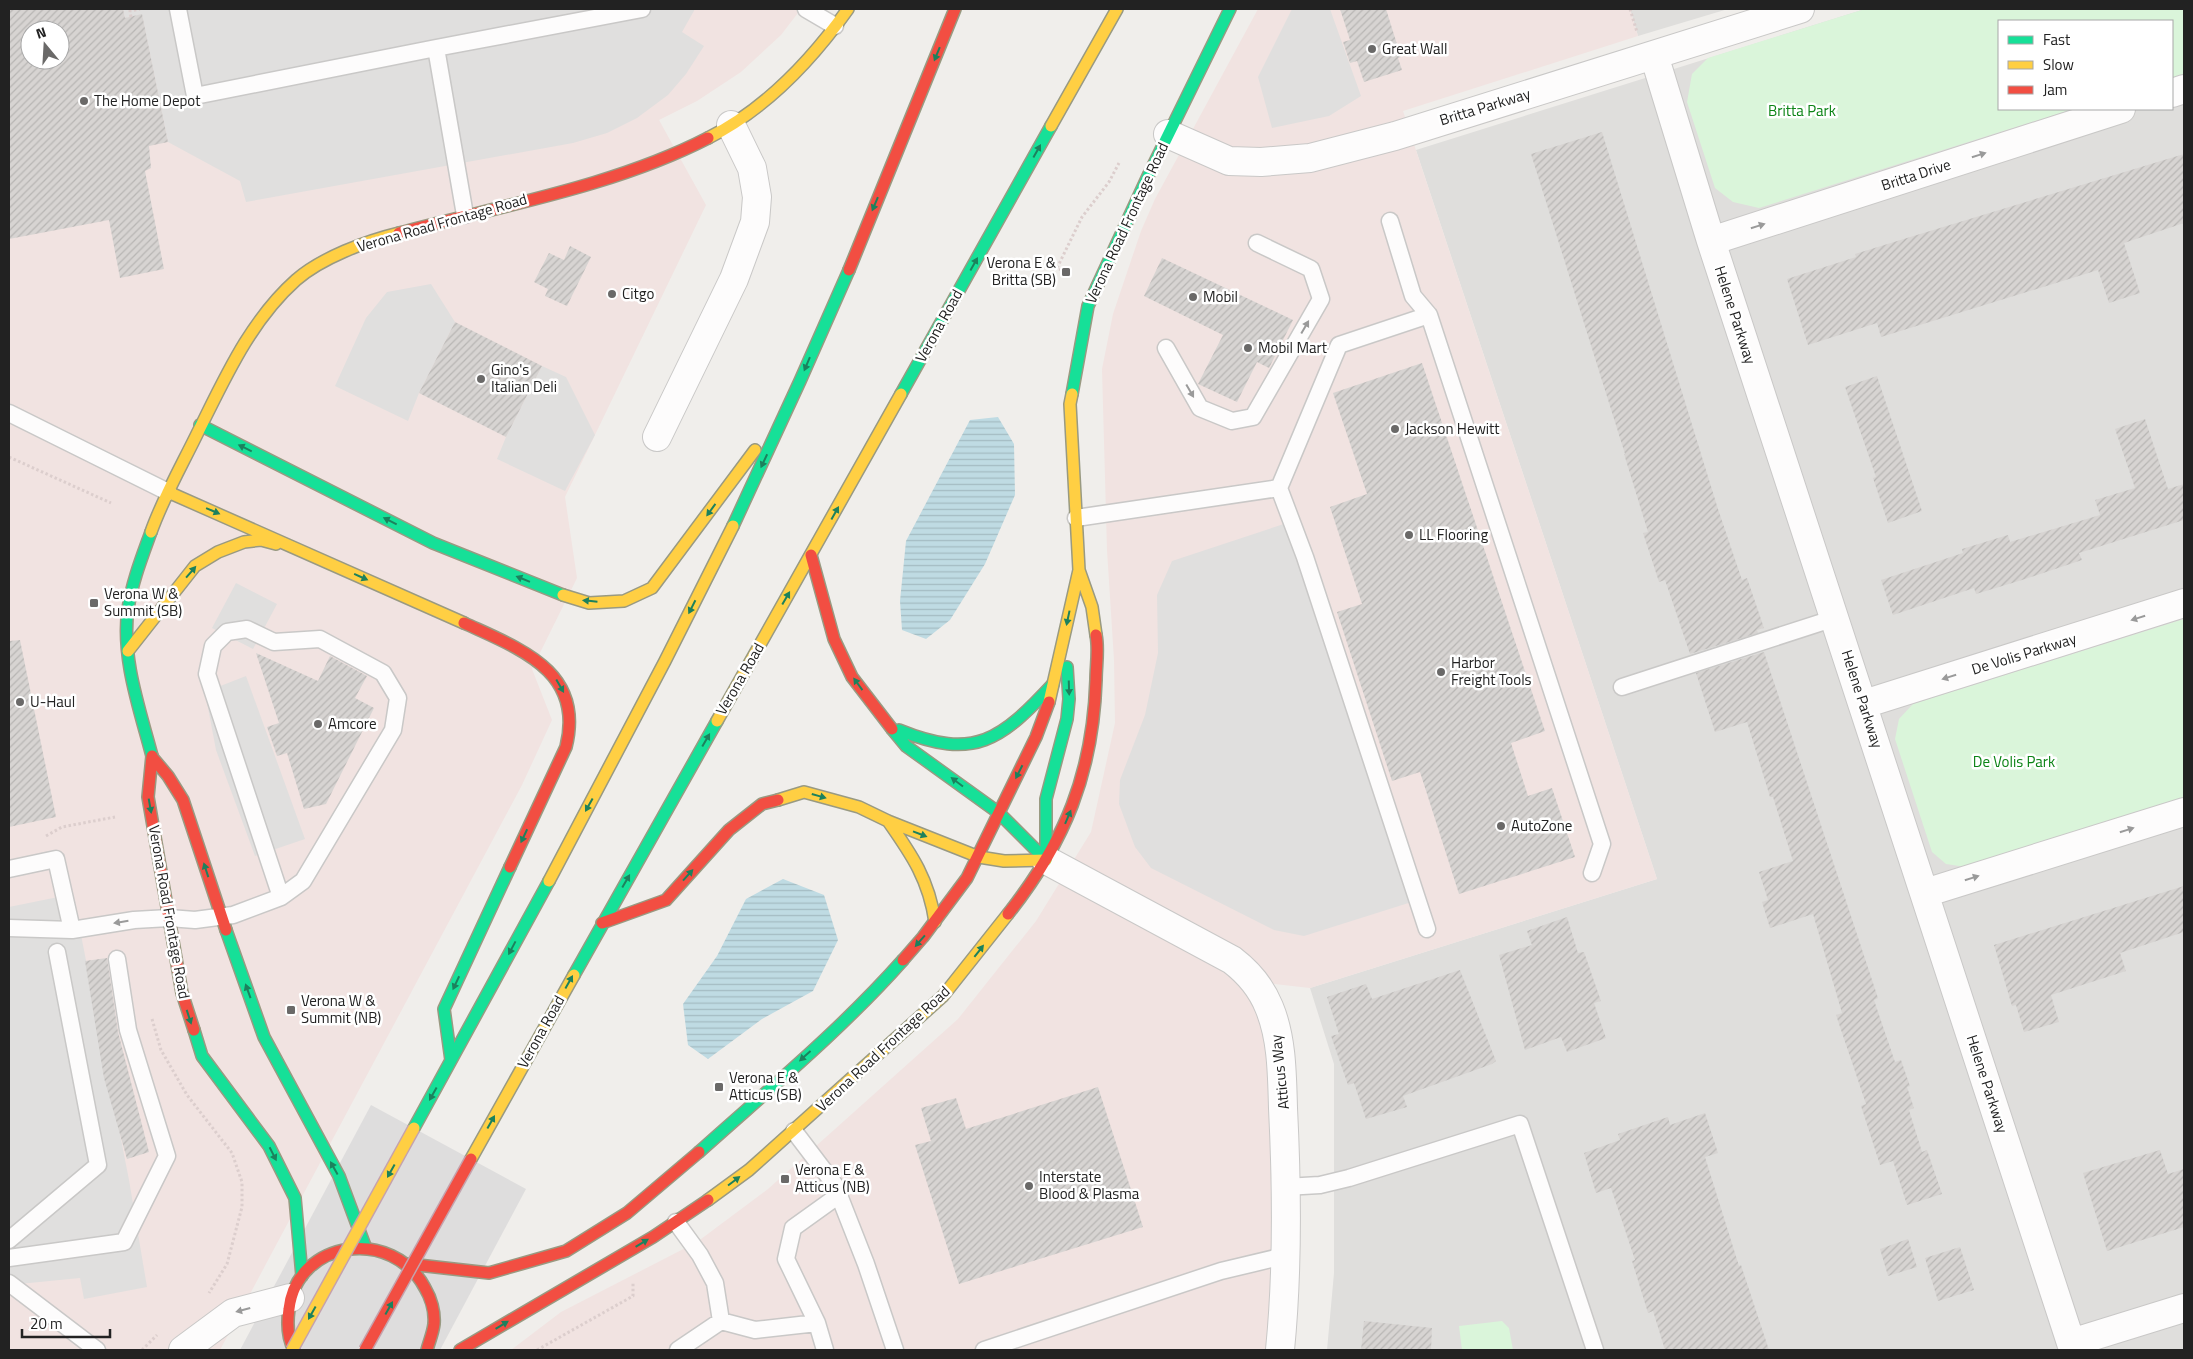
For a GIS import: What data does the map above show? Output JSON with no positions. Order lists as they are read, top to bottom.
{
  "streets": {
    "main road": ["Verona Road Frontage Road", "Verona Road"],
    "street": [
      "Britta Parkway",
      "Britta Drive",
      "Helene Parkway",
      "De Volis Parkway",
      "Atticus Way"
    ]
  },
  "crossings": [
    ["Britta Parkway", "Verona Road Frontage Road"],
    ["Britta Parkway", "Helene Parkway"],
    ["Britta Drive", "Helene Parkway"],
    ["Verona Road Frontage Road", "Atticus Way"],
    ["Helene Parkway", "De Volis Parkway"]
  ],
  "one_way": ["Britta Drive"],
  "parks": ["Britta Park", "De Volis Park"],
  "places": {
    "other": [
      "Great Wall",
      "The Home Depot",
      "Citgo",
      "Mobil",
      "Mobil Mart",
      "Gino's Italian Deli",
      "Jackson Hewitt",
      "LL Flooring",
      "Harbor Freight Tools",
      "U-Haul",
      "Amcore",
      "AutoZone",
      "Interstate Blood & Plasma"
    ],
    "transit": [
      "Verona E & Britta (SB)",
      "Verona W & Summit (SB)",
      "Verona W & Summit (NB)",
      "Verona E & Atticus (SB)",
      "Verona E & Atticus (NB)"
    ]
  },
  "legend": ["Fast", "Slow", "Jam"],
  "scale_bar": "20 m",
  "north": "top"
}
